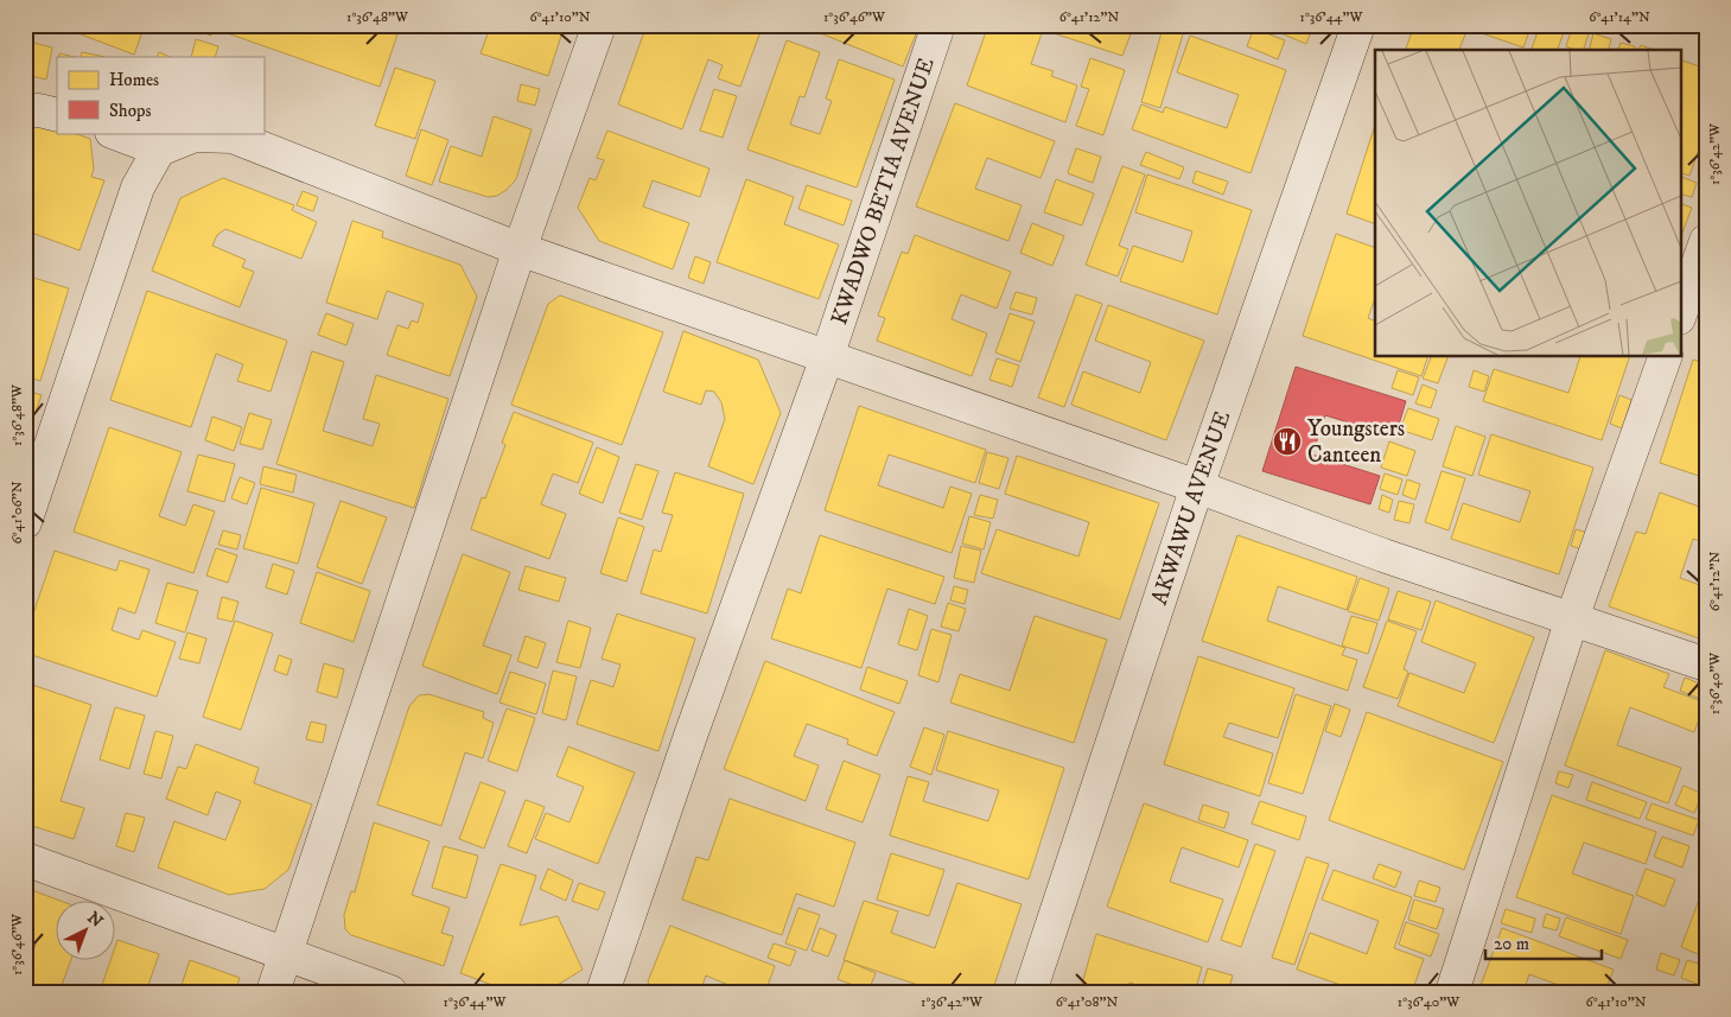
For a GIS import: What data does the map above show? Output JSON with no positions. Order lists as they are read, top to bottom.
{
  "streets": {
    "street": ["KWADWO BETIA AVENUE", "AKWAWU AVENUE"]
  },
  "places": {
    "restaurant": ["Youngsters Canteen"]
  },
  "legend": ["Homes", "Shops"],
  "scale_bar": "20 m",
  "north": "top right",
  "coordinates": [
    "1°36'48\"W",
    "6°41'10\"N",
    "1°36'46\"W",
    "6°41'12\"N",
    "1°36'44\"W",
    "6°41'14\"N",
    "1°36'42\"W",
    "6°41'06\"N",
    "1°36'40\"W",
    "6°41'08\"N"
  ]
}
